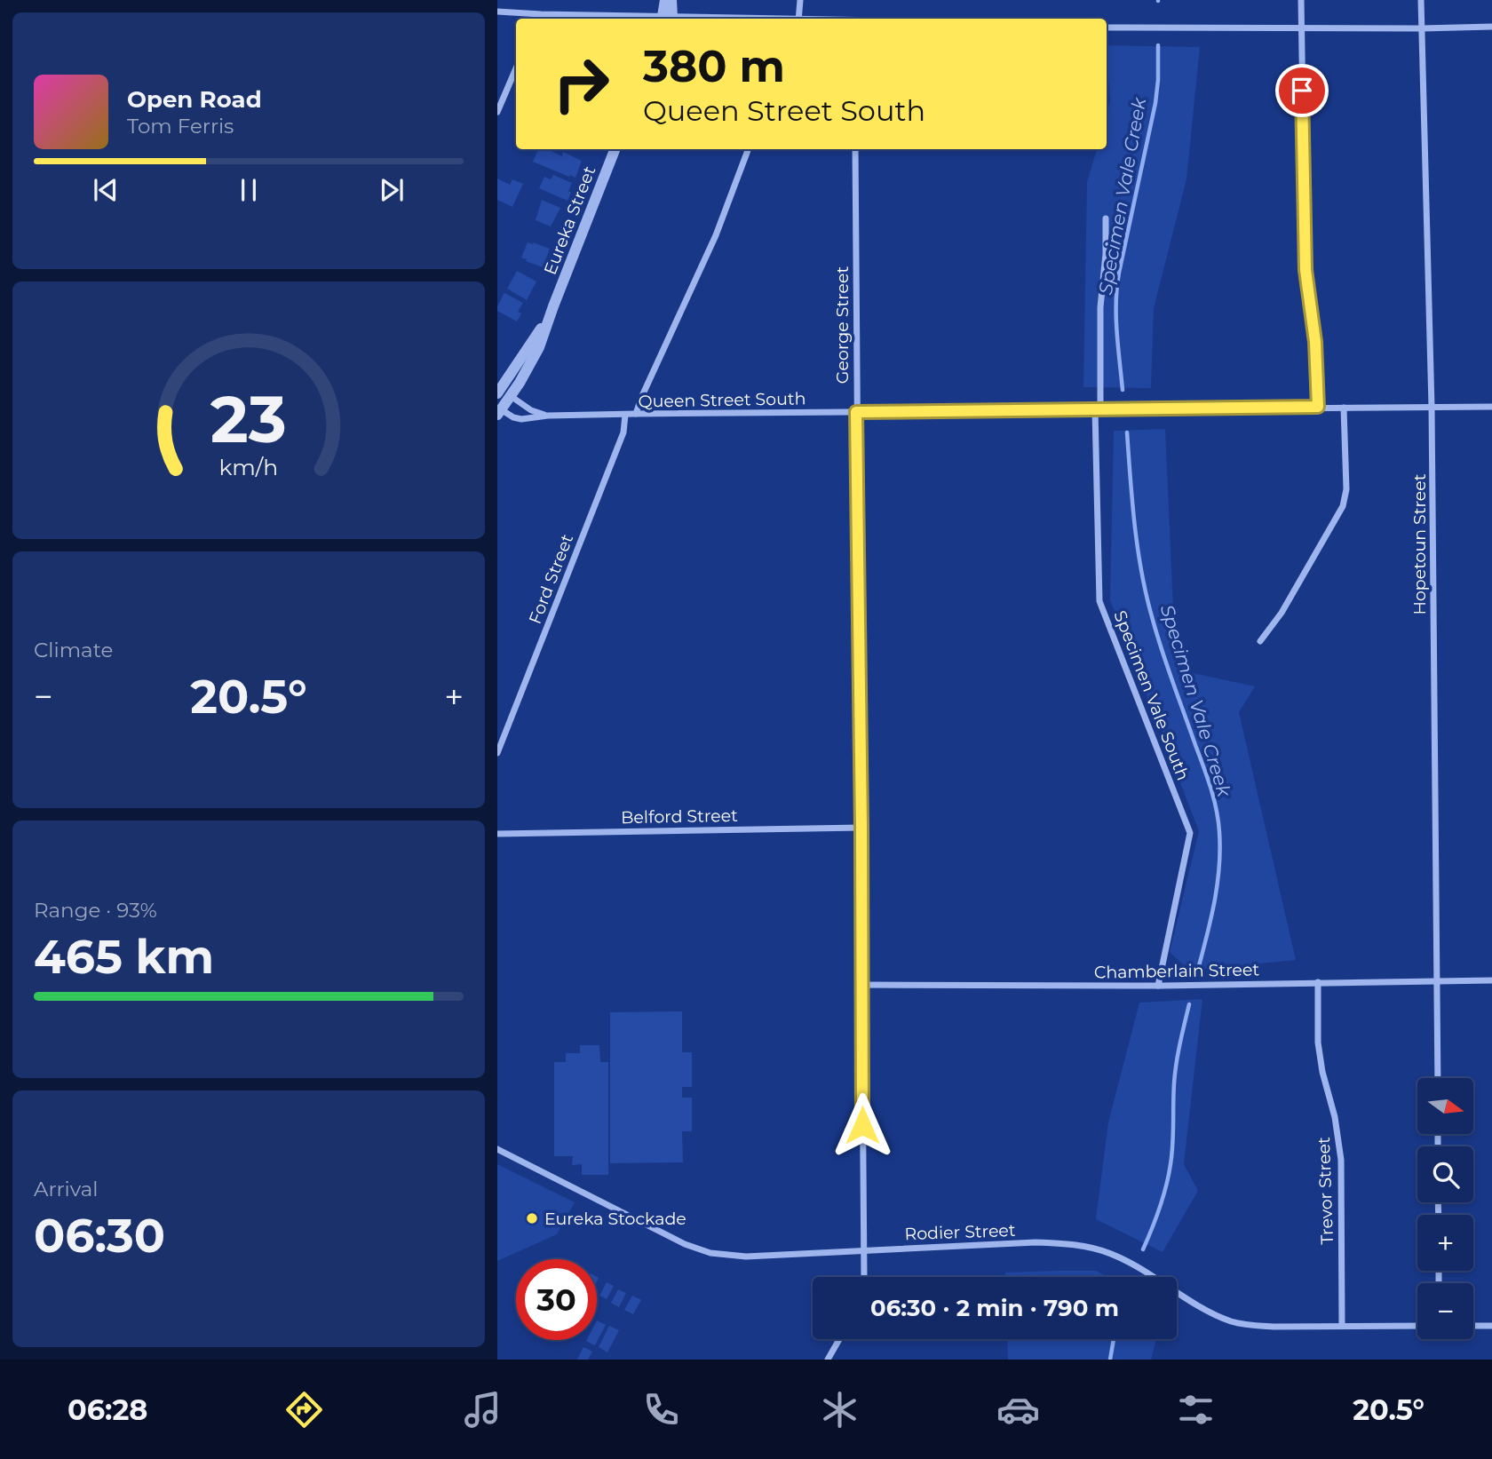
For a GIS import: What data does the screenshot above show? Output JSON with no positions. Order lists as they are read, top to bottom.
{
  "streets": {
    "street": [
      "Eureka Street",
      "George Street",
      "Queen Street South",
      "Hopetoun Street",
      "Ford Street",
      "Specimen Vale South",
      "Belford Street",
      "Chamberlain Street",
      "Trevor Street",
      "Rodier Street"
    ]
  },
  "crossings": [
    ["Eureka Street", "Queen Street South"],
    ["George Street", "Queen Street South"],
    ["George Street", "Belford Street"],
    ["George Street", "Chamberlain Street"],
    ["George Street", "Rodier Street"],
    ["Queen Street South", "Hopetoun Street"],
    ["Queen Street South", "Ford Street"],
    ["Queen Street South", "Specimen Vale South"],
    ["Hopetoun Street", "Chamberlain Street"],
    ["Specimen Vale South", "Chamberlain Street"],
    ["Chamberlain Street", "Trevor Street"],
    ["Trevor Street", "Rodier Street"]
  ],
  "water": ["Specimen Vale Creek"],
  "places": ["Eureka Stockade"],
  "north": "right",
  "page": {
    "turn": ["380 m", "Queen Street South"],
    "song": ["Open Road", "Tom Ferris"],
    "tile": [
      "Climate",
      ["Range · 93%", "465 km"],
      ["Arrival", "06:30"]
    ],
    "heat": ["−", "20.5°", "+"],
    "map_buttons": ["+", "−"],
    "limit": "30",
    "trip": "06:30 · 2 min · 790 m",
    "tabs": ["06:28", "20.5°"],
    "gauge": ["23", "km/h"]
  }
}
